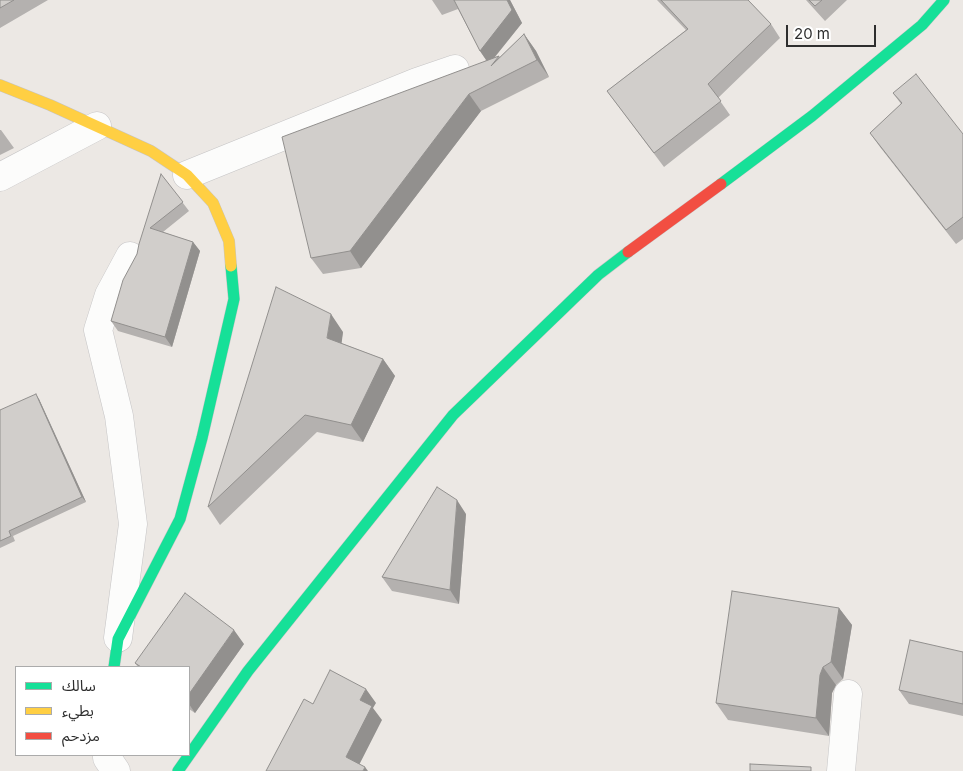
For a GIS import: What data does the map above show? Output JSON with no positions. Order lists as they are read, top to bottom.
{
  "legend": ["سالك", "بطيء", "مزدحم"],
  "scale_bar": "20 m"
}
